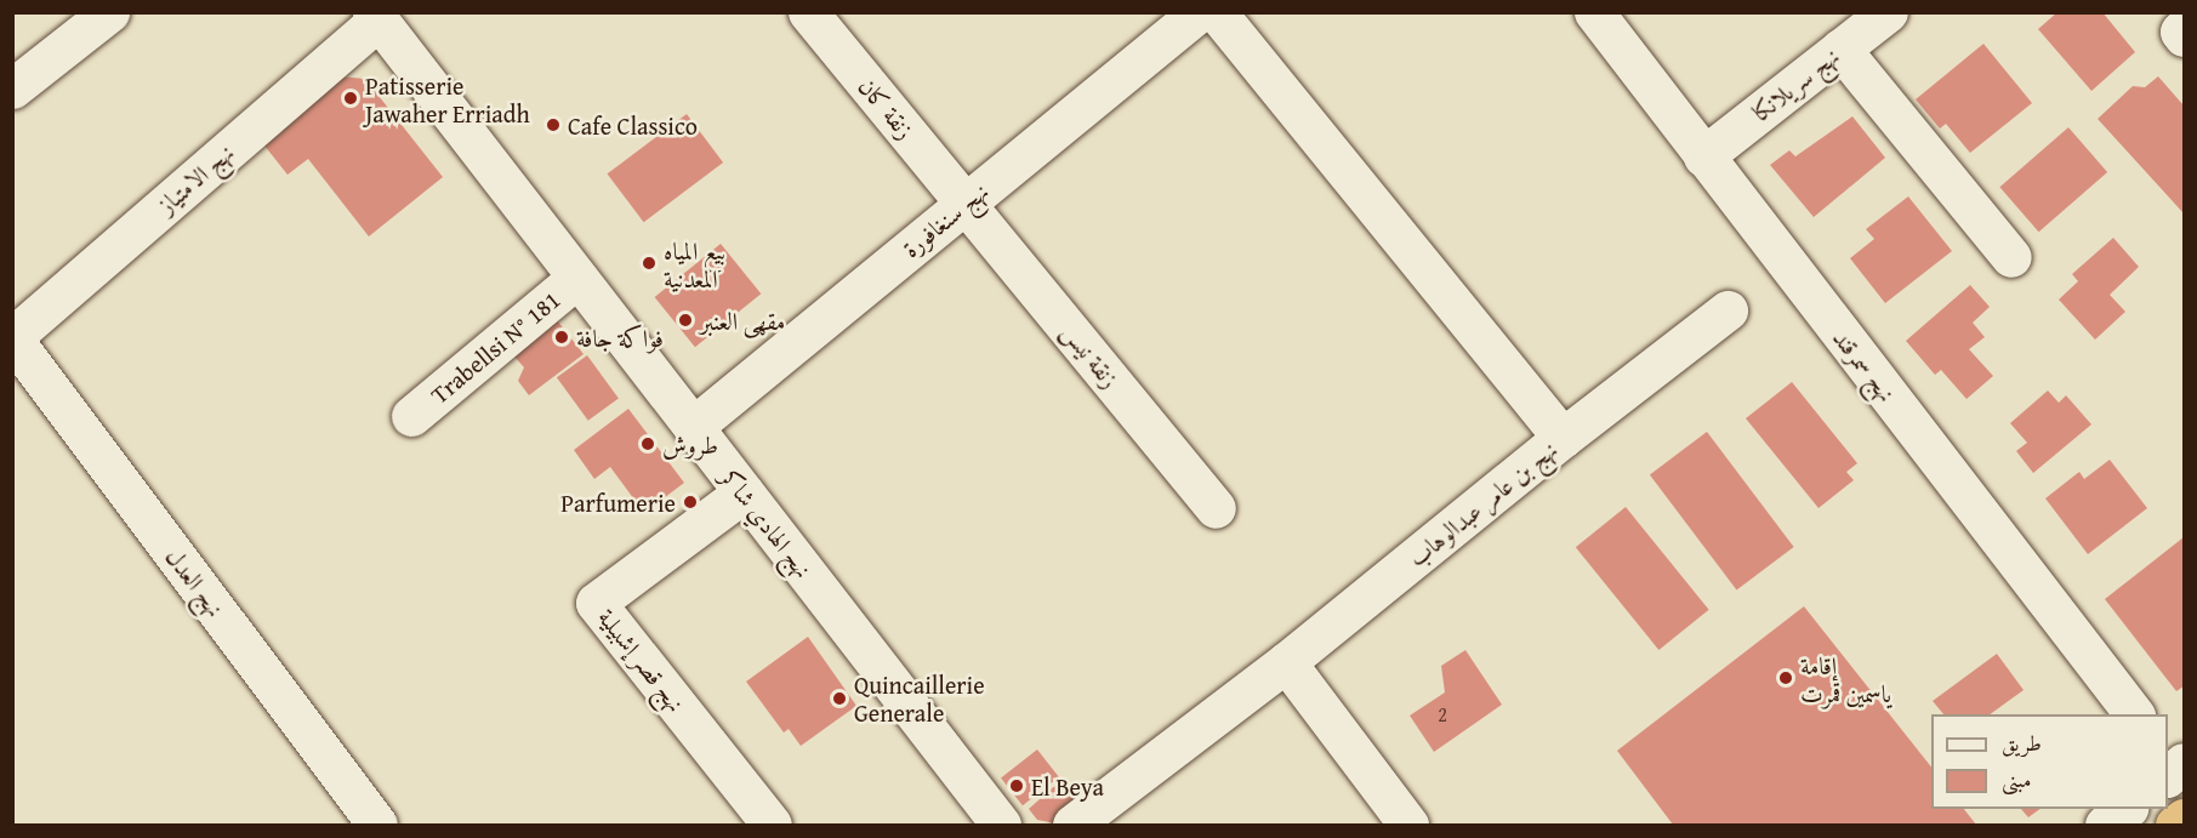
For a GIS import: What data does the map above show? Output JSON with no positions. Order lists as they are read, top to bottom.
{
  "streets": {
    "street": [
      "نهج سريلانكا",
      "زنقة كان",
      "نهج الامتياز",
      "نهج سنغافورة",
      "Trabellsi N° 181",
      "زنقة نيس",
      "نهج سمرقند",
      "نهج بن عامر عبدالوهاب",
      "نهج الهادي شاكر",
      "نهج العدل",
      "نهج قصر إشبيلية"
    ]
  },
  "crossings": [
    ["نهج سريلانكا", "نهج سمرقند"],
    ["زنقة كان", "نهج سنغافورة"],
    ["زنقة كان", "زنقة نيس"],
    ["نهج الامتياز", "نهج الهادي شاكر"],
    ["نهج الامتياز", "نهج العدل"],
    ["نهج سنغافورة", "زنقة نيس"],
    ["نهج سنغافورة", "نهج الهادي شاكر"],
    ["Trabellsi N° 181", "نهج الهادي شاكر"],
    ["نهج الهادي شاكر", "نهج قصر إشبيلية"]
  ],
  "places": [
    "Patisserie Jawaher Erriadh",
    "Cafe Classico",
    "بيع المياه المعدنية",
    "مقهى العنبر",
    "فواكة جافة",
    "طروش",
    "Parfumerie",
    "إقامة ياسمين قمرت",
    "Quincaillerie Generale",
    "El Beya"
  ],
  "house_numbers": ["2"],
  "legend": ["طريق", "مبنى"]
}
